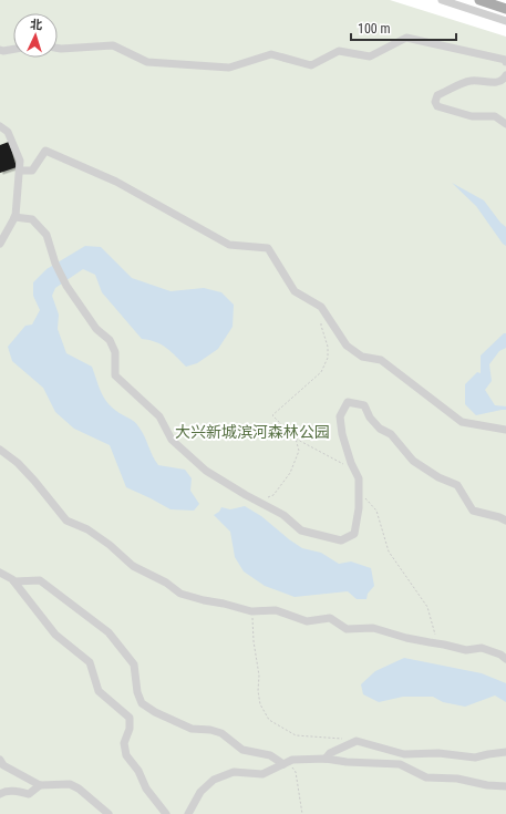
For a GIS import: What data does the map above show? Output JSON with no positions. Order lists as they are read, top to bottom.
{
  "parks": ["大兴新城滨河森林公园"],
  "scale_bar": "100 m",
  "north": "top"
}
